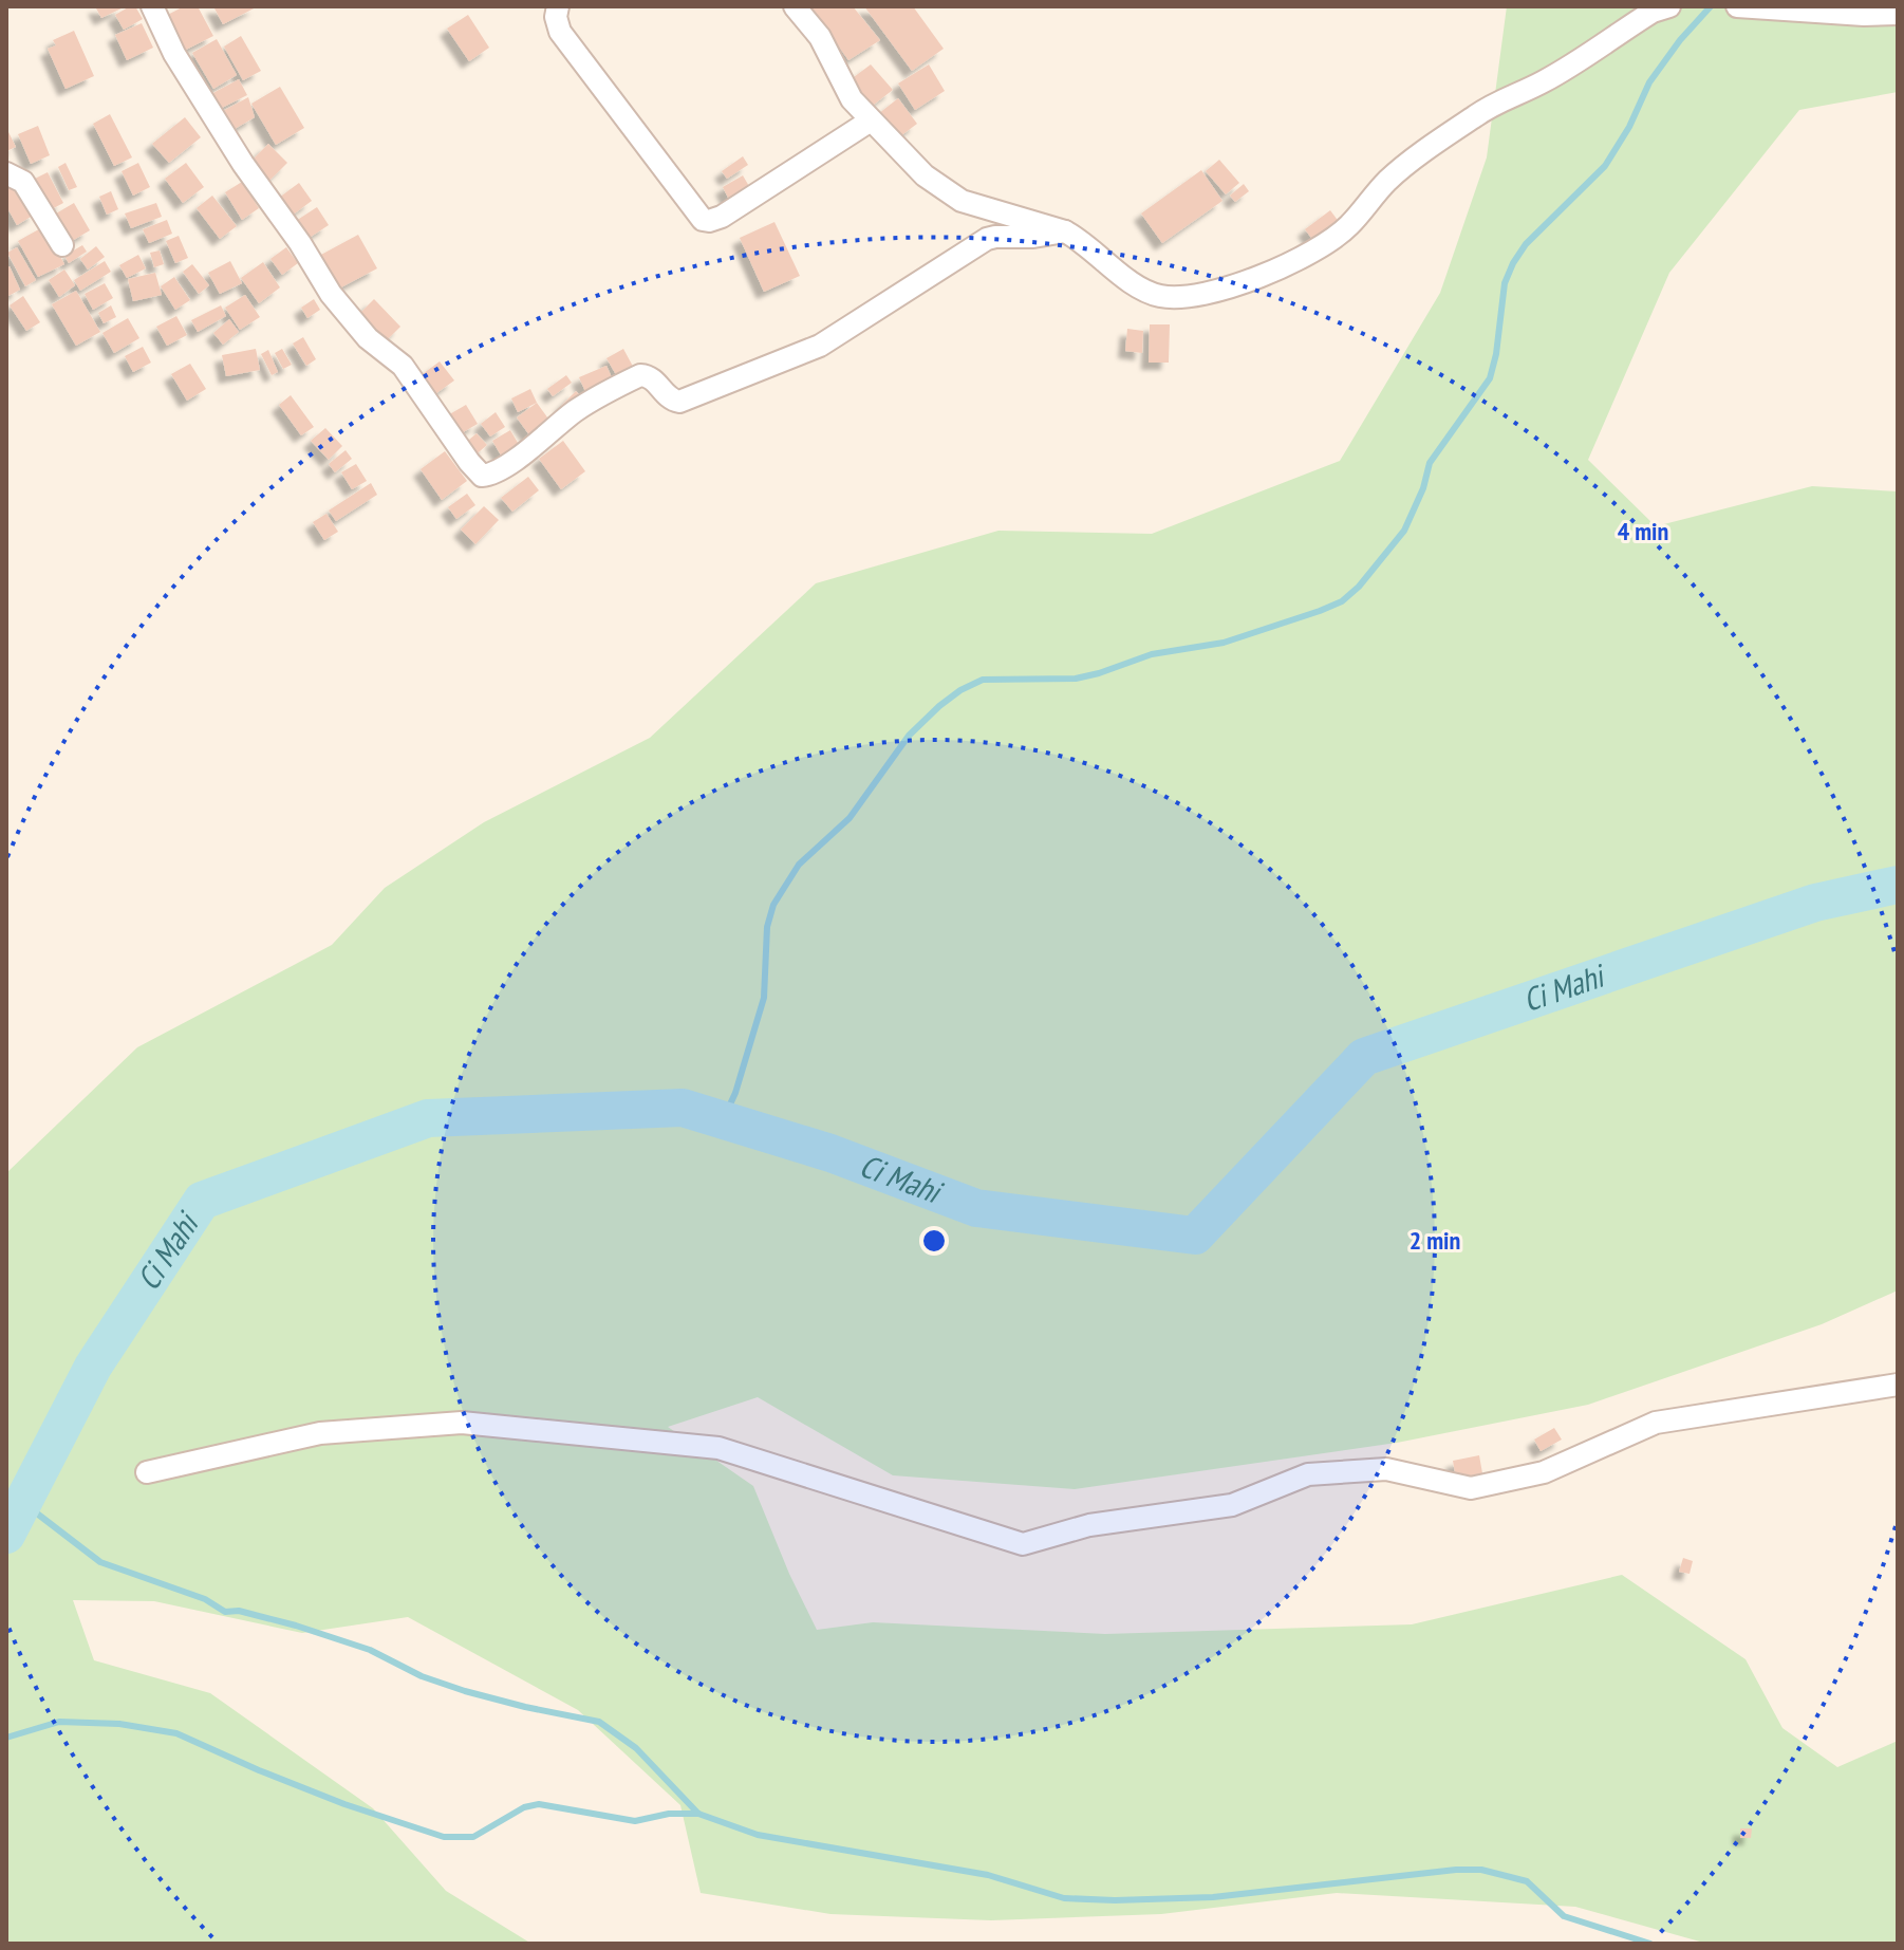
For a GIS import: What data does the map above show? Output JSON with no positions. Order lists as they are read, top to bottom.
{
  "water": ["Ci Mahi"],
  "rings": ["4 min", "2 min"]
}
